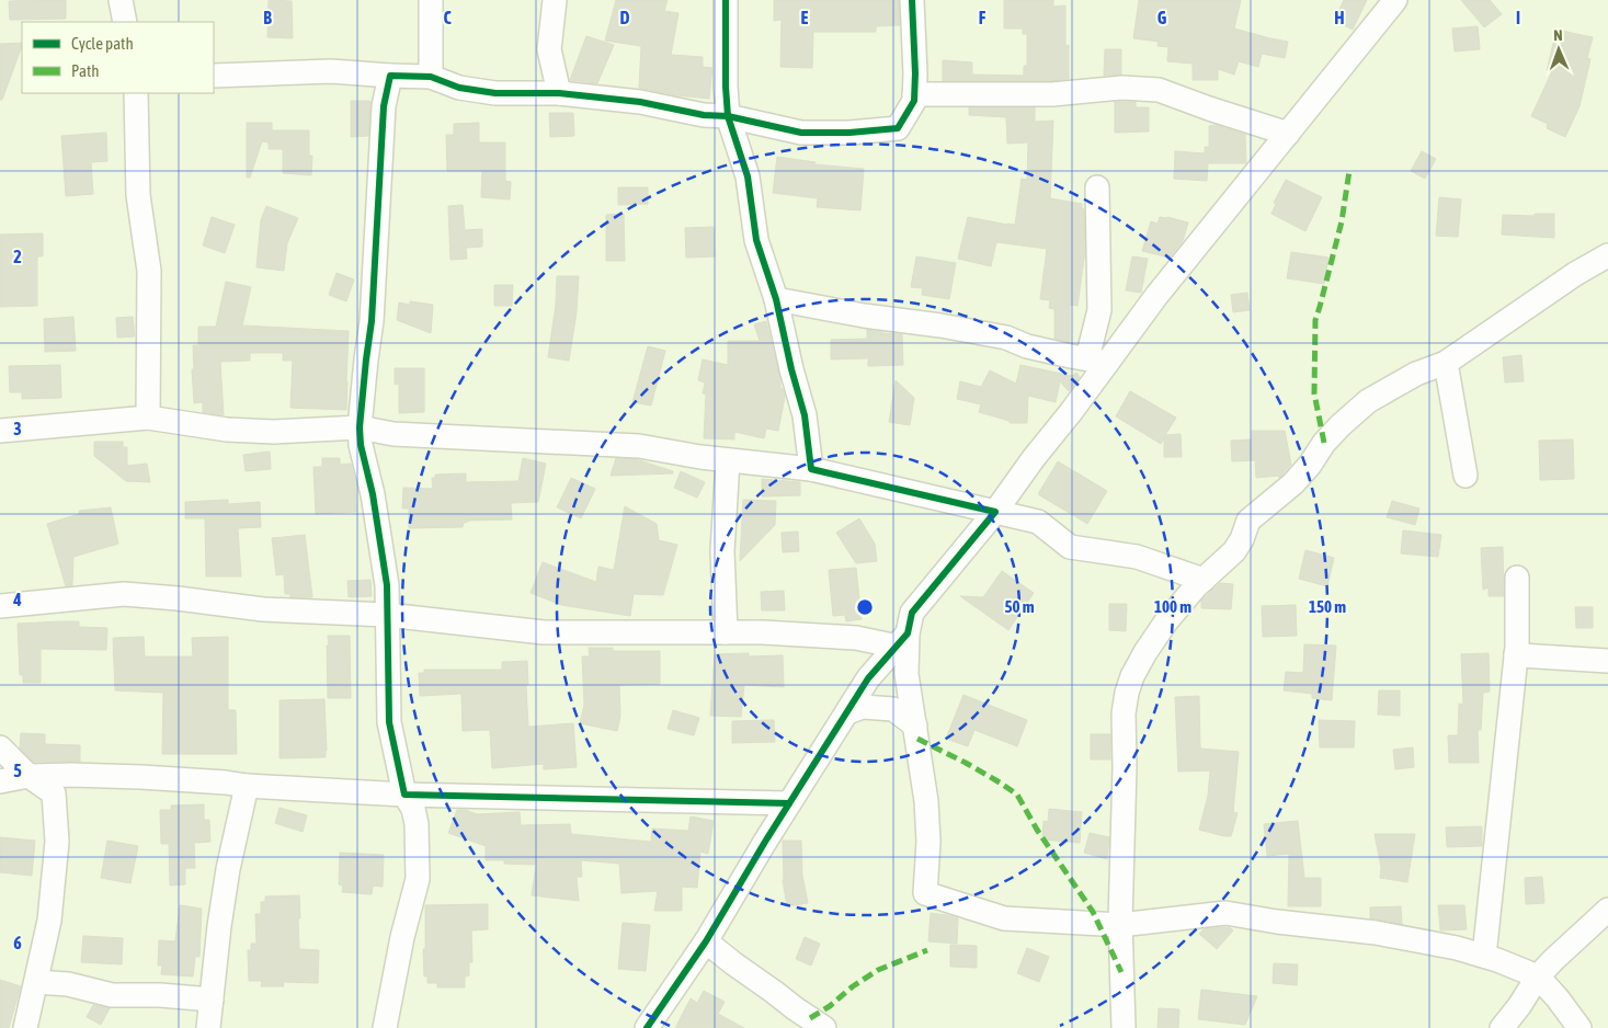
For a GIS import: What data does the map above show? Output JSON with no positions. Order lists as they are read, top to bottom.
{
  "legend": ["Cycle path", "Path"],
  "north": "top",
  "grid": {
    "columns": [
      "B",
      "C",
      "D",
      "E",
      "F",
      "G",
      "H",
      "I"
    ],
    "rows": [
      "2",
      "3",
      "4",
      "5",
      "6"
    ]
  },
  "rings": ["50 m", "100 m", "150 m"]
}
